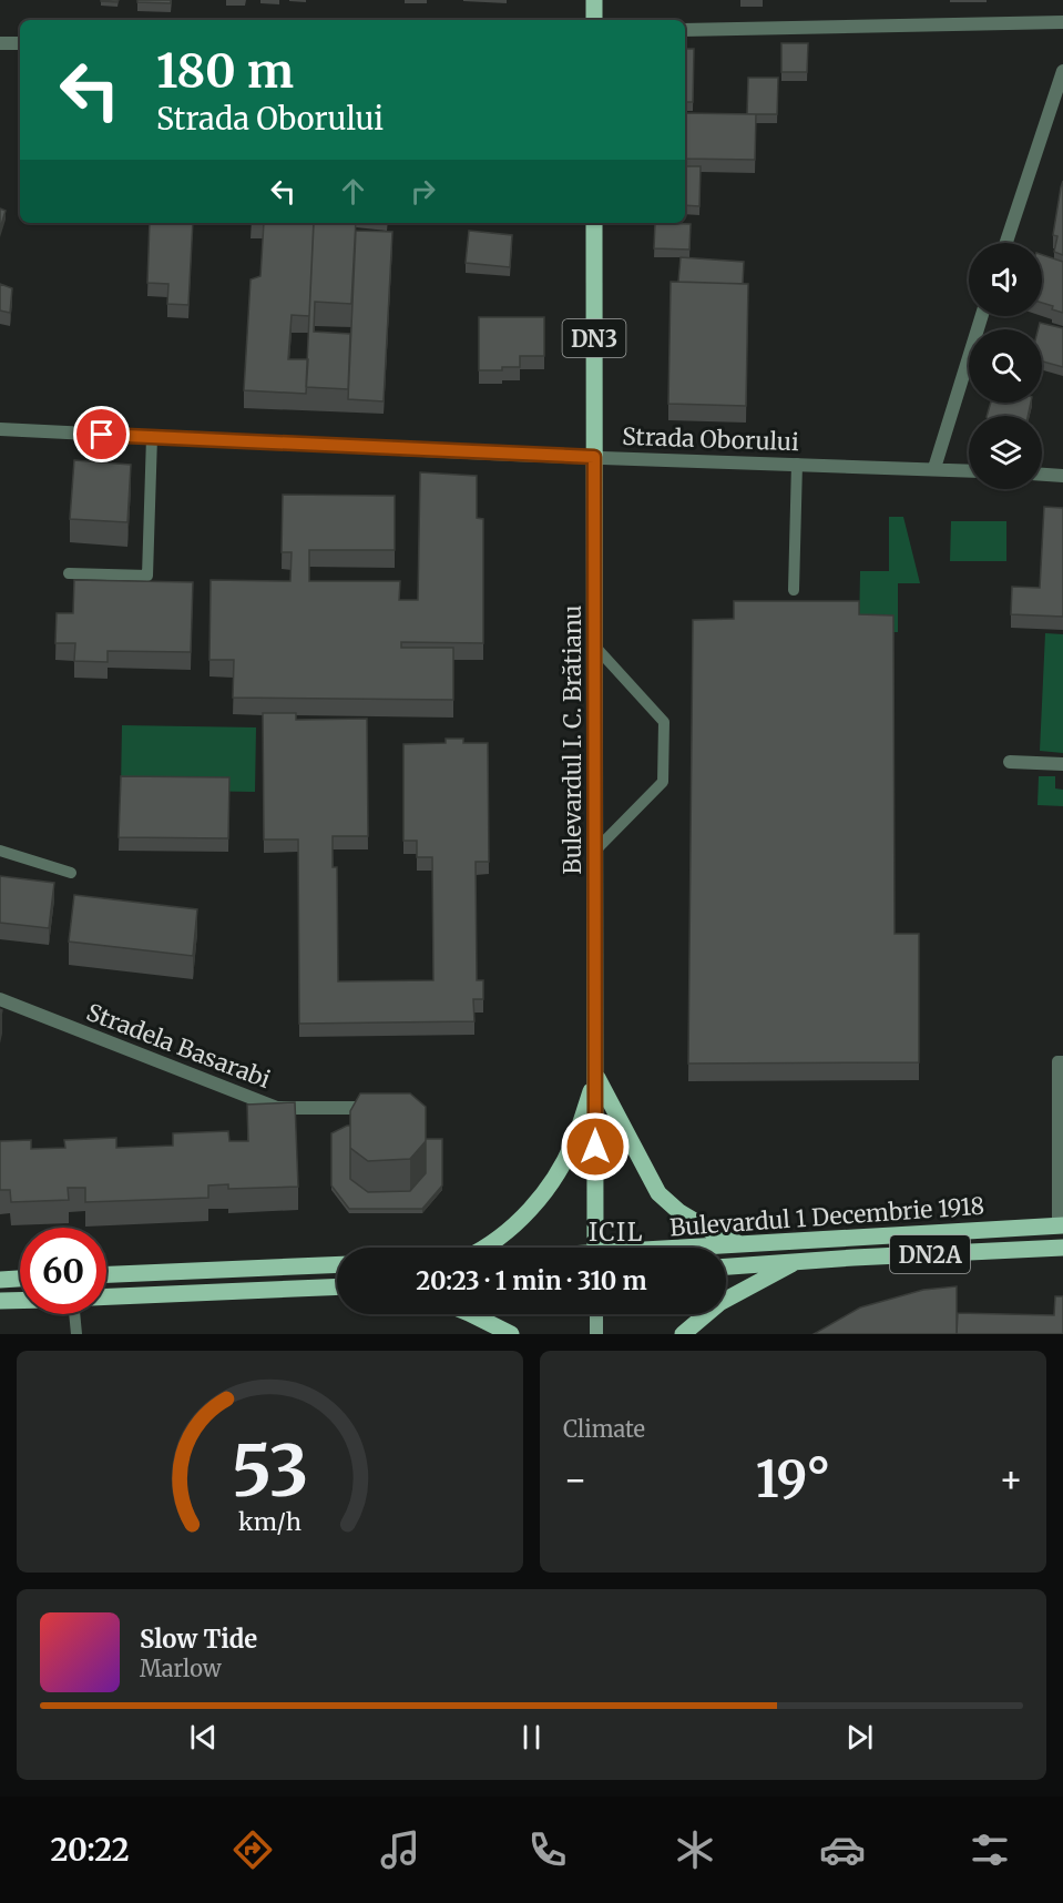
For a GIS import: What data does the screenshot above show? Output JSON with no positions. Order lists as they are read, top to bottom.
{
  "streets": {
    "main road": [
      "DN3",
      "Bulevardul I. C. Brătianu",
      "Bulevardul 1 Decembrie 1918",
      "DN2A"
    ],
    "street": ["Strada Oborului", "Stradela Basarabi"]
  },
  "crossings": [
    ["Strada Oborului", "Bulevardul I. C. Brătianu"],
    ["Bulevardul 1 Decembrie 1918", "DN2A"]
  ],
  "districts": ["ICIL"],
  "page": {
    "turn": ["180 m", "Strada Oborului"],
    "limit": "60",
    "trip": "20:23 · 1 min · 310 m",
    "tile": "Climate",
    "heat": ["−", "19°", "+"],
    "song": ["Slow Tide", "Marlow"],
    "tabs": "20:22",
    "gauge": ["53", "km/h"]
  }
}
